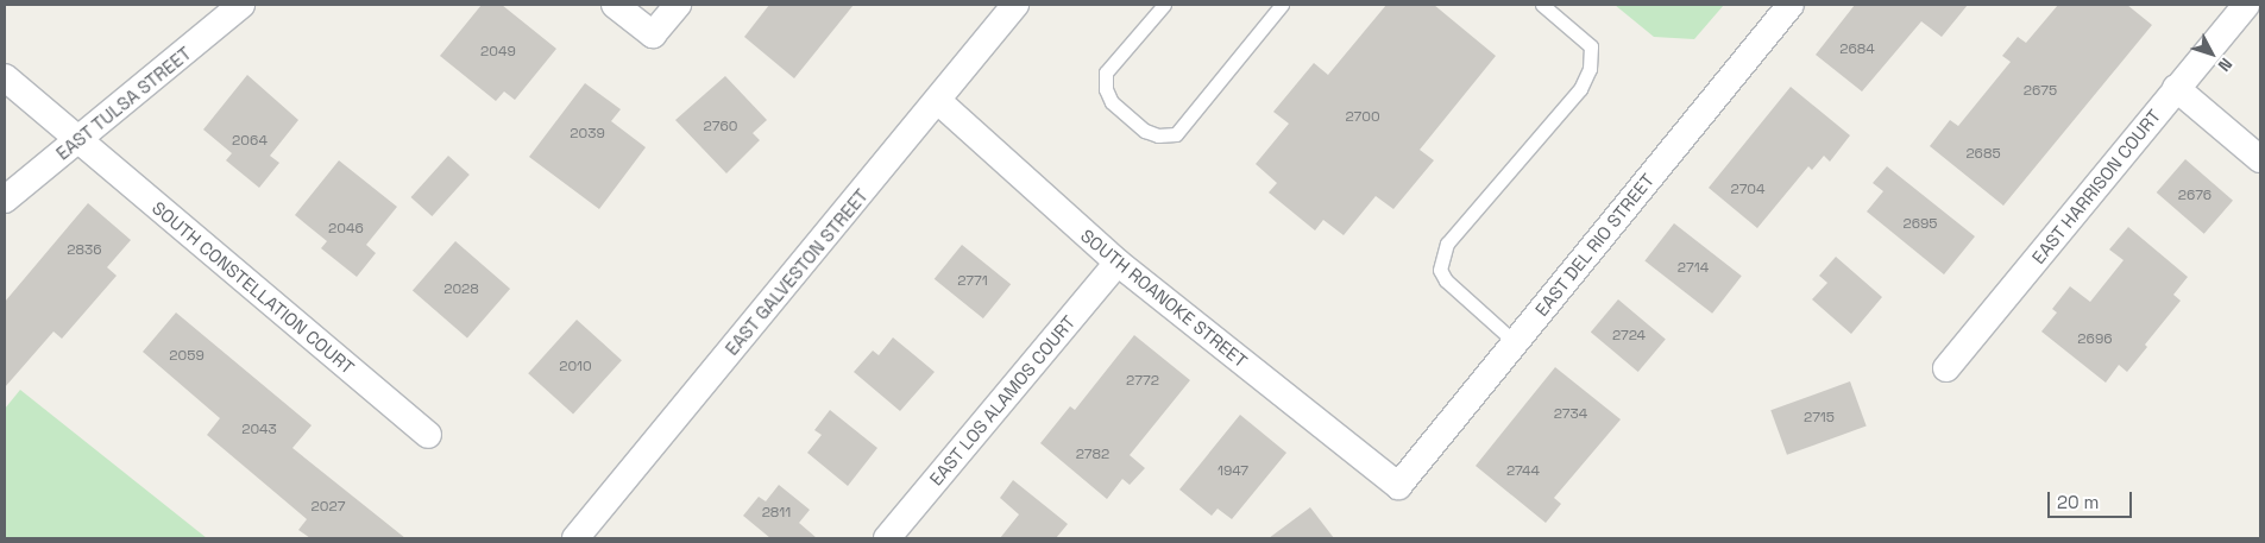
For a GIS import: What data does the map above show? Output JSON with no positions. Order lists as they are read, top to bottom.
{
  "streets": {
    "street": [
      "EAST TULSA STREET",
      "EAST HARRISON COURT",
      "EAST DEL RIO STREET",
      "EAST GALVESTON STREET",
      "SOUTH CONSTELLATION COURT",
      "SOUTH ROANOKE STREET",
      "EAST LOS ALAMOS COURT"
    ]
  },
  "crossings": [
    ["EAST TULSA STREET", "SOUTH CONSTELLATION COURT"],
    ["EAST DEL RIO STREET", "SOUTH ROANOKE STREET"],
    ["EAST GALVESTON STREET", "SOUTH ROANOKE STREET"],
    ["SOUTH ROANOKE STREET", "EAST LOS ALAMOS COURT"]
  ],
  "house_numbers": [
    "2684",
    "2049",
    "2675",
    "2700",
    "2760",
    "2039",
    "2064",
    "2685",
    "2704",
    "2676",
    "2695",
    "2046",
    "2836",
    "2714",
    "2771",
    "2028",
    "2724",
    "2696",
    "2059",
    "2010",
    "2772",
    "2734",
    "2715",
    "2043",
    "2782",
    "1947",
    "2744",
    "2027",
    "2811"
  ],
  "scale_bar": "20 m",
  "north": "bottom right"
}
